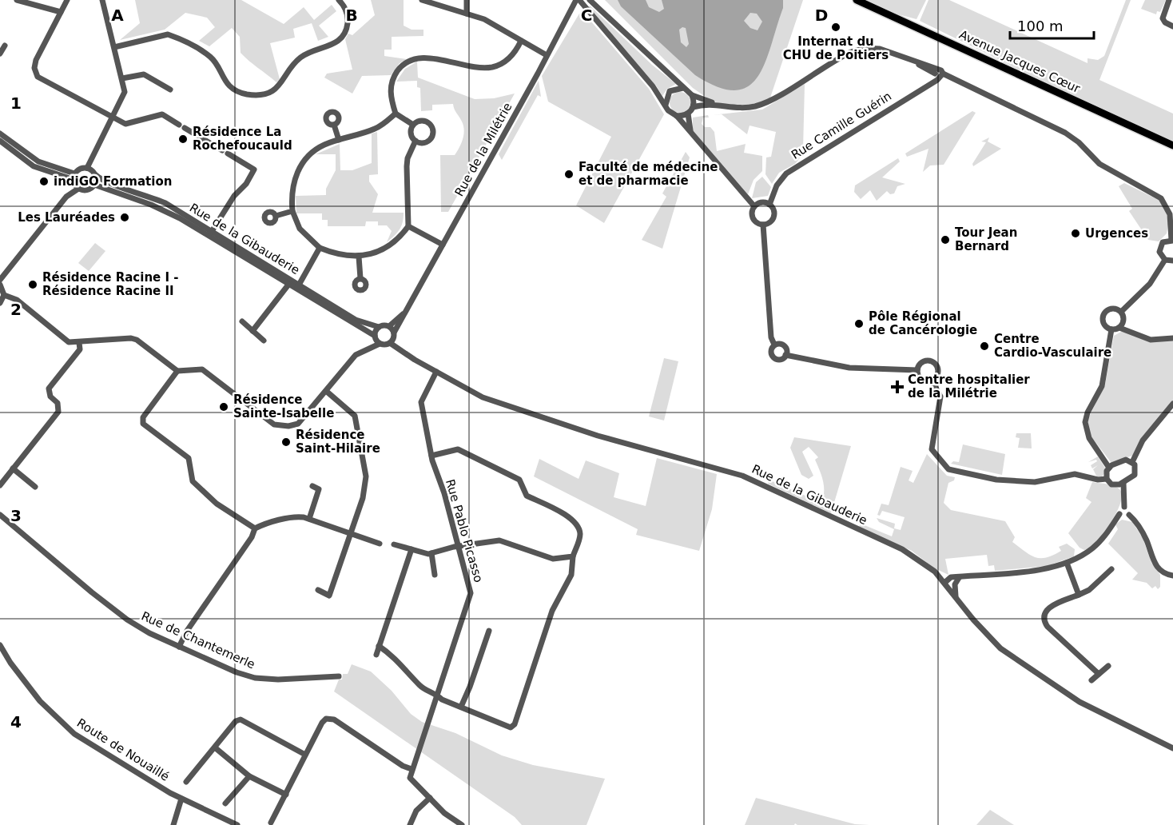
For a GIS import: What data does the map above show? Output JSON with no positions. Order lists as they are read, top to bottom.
{
  "streets": {
    "main road": ["Avenue Jacques Cœur"],
    "street": [
      "Rue Camille Guérin",
      "Rue de la Milétrie",
      "Rue de la Gibauderie",
      "Rue Pablo Picasso",
      "Rue de Chantemerle",
      "Route de Nouaillé"
    ]
  },
  "crossings": [
    ["Rue de la Milétrie", "Rue de la Gibauderie"],
    ["Rue de la Gibauderie", "Rue Pablo Picasso"]
  ],
  "places": {
    "other": [
      "Internat du CHU de Poitiers",
      "Résidence La Rochefoucauld",
      "Faculté de médecine et de pharmacie",
      "indiGO Formation",
      "Les Lauréades",
      "Urgences",
      "Tour Jean Bernard",
      "Résidence Racine I - Résidence Racine II",
      "Pôle Régional de Cancérologie",
      "Centre Cardio-Vasculaire",
      "Résidence Sainte-Isabelle",
      "Résidence Saint-Hilaire"
    ],
    "health": ["Centre hospitalier de la Milétrie"]
  },
  "scale_bar": "100 m",
  "grid": {
    "columns": [
      "A",
      "B",
      "C",
      "D"
    ],
    "rows": [
      "1",
      "2",
      "3",
      "4"
    ]
  }
}
